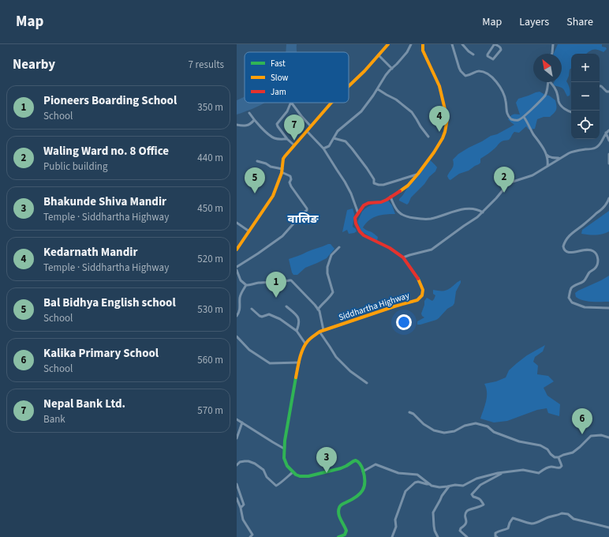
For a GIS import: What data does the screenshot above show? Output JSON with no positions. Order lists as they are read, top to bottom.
{
  "streets": {
    "main road": ["Siddhartha Highway"]
  },
  "districts": ["वालिङ"],
  "legend": ["Fast", "Slow", "Jam"],
  "north": "top left",
  "page": {
    "header": "Map",
    "nav": ["Map", "Layers", "Share"],
    "heading": ["Nearby", "7 results"],
    "map_buttons": ["+", "−"],
    "list": [
      {
        "mark": "1",
        "name": "Pioneers Boarding School",
        "note": "School",
        "value": "350 m"
      },
      {
        "mark": "2",
        "name": "Waling Ward no. 8 Office",
        "note": "Public building",
        "value": "440 m"
      },
      {
        "mark": "3",
        "name": "Bhakunde Shiva Mandir",
        "note": "Temple · Siddhartha Highway",
        "value": "450 m"
      },
      {
        "mark": "4",
        "name": "Kedarnath Mandir",
        "note": "Temple · Siddhartha Highway",
        "value": "520 m"
      },
      {
        "mark": "5",
        "name": "Bal Bidhya English school",
        "note": "School",
        "value": "530 m"
      },
      {
        "mark": "6",
        "name": "Kalika Primary School",
        "note": "School",
        "value": "560 m"
      },
      {
        "mark": "7",
        "name": "Nepal Bank Ltd.",
        "note": "Bank",
        "value": "570 m"
      }
    ],
    "pins": [
      "4",
      "7",
      "2",
      "5",
      "1",
      "6",
      "3"
    ]
  }
}
